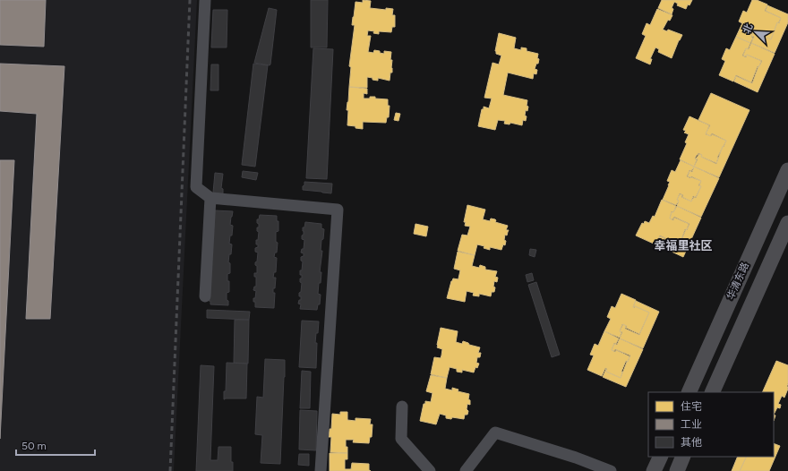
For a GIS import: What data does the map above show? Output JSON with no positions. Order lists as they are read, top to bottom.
{
  "streets": {
    "main road": ["华清东路"]
  },
  "districts": ["幸福里社区"],
  "legend": ["住宅", "工业", "其他"],
  "scale_bar": "50 m",
  "north": "top left"
}
